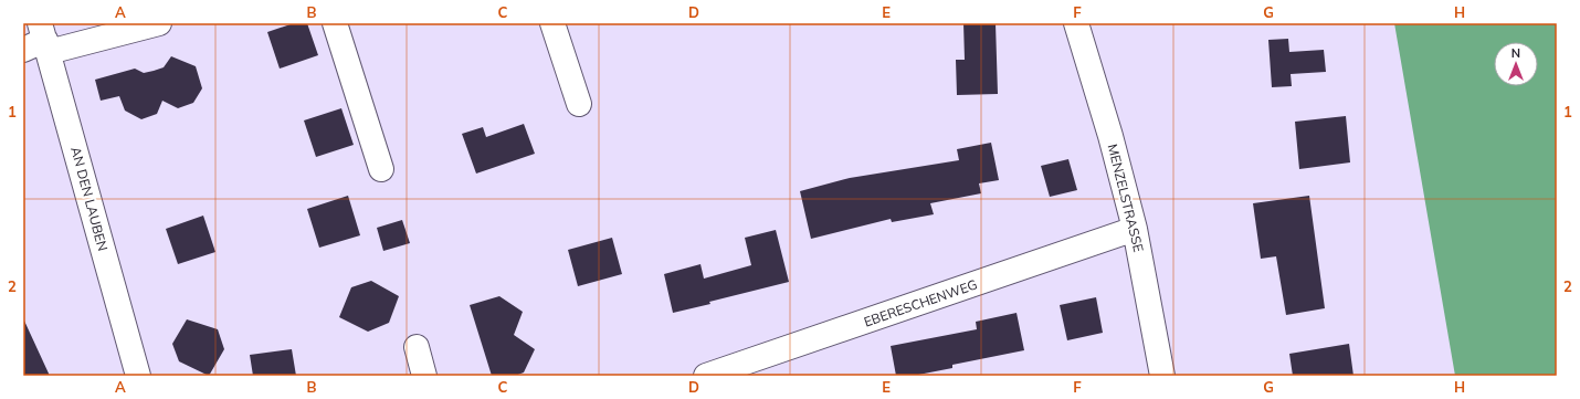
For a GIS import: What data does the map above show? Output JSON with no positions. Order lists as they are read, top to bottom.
{
  "streets": {
    "street": ["MENZELSTRASSE", "AN DEN LAUBEN", "EBERESCHENWEG"]
  },
  "crossings": [
    ["MENZELSTRASSE", "EBERESCHENWEG"]
  ],
  "north": "top",
  "grid": {
    "columns": [
      "A",
      "B",
      "C",
      "D",
      "E",
      "F",
      "G",
      "H"
    ],
    "rows": ["1", "2"]
  }
}
